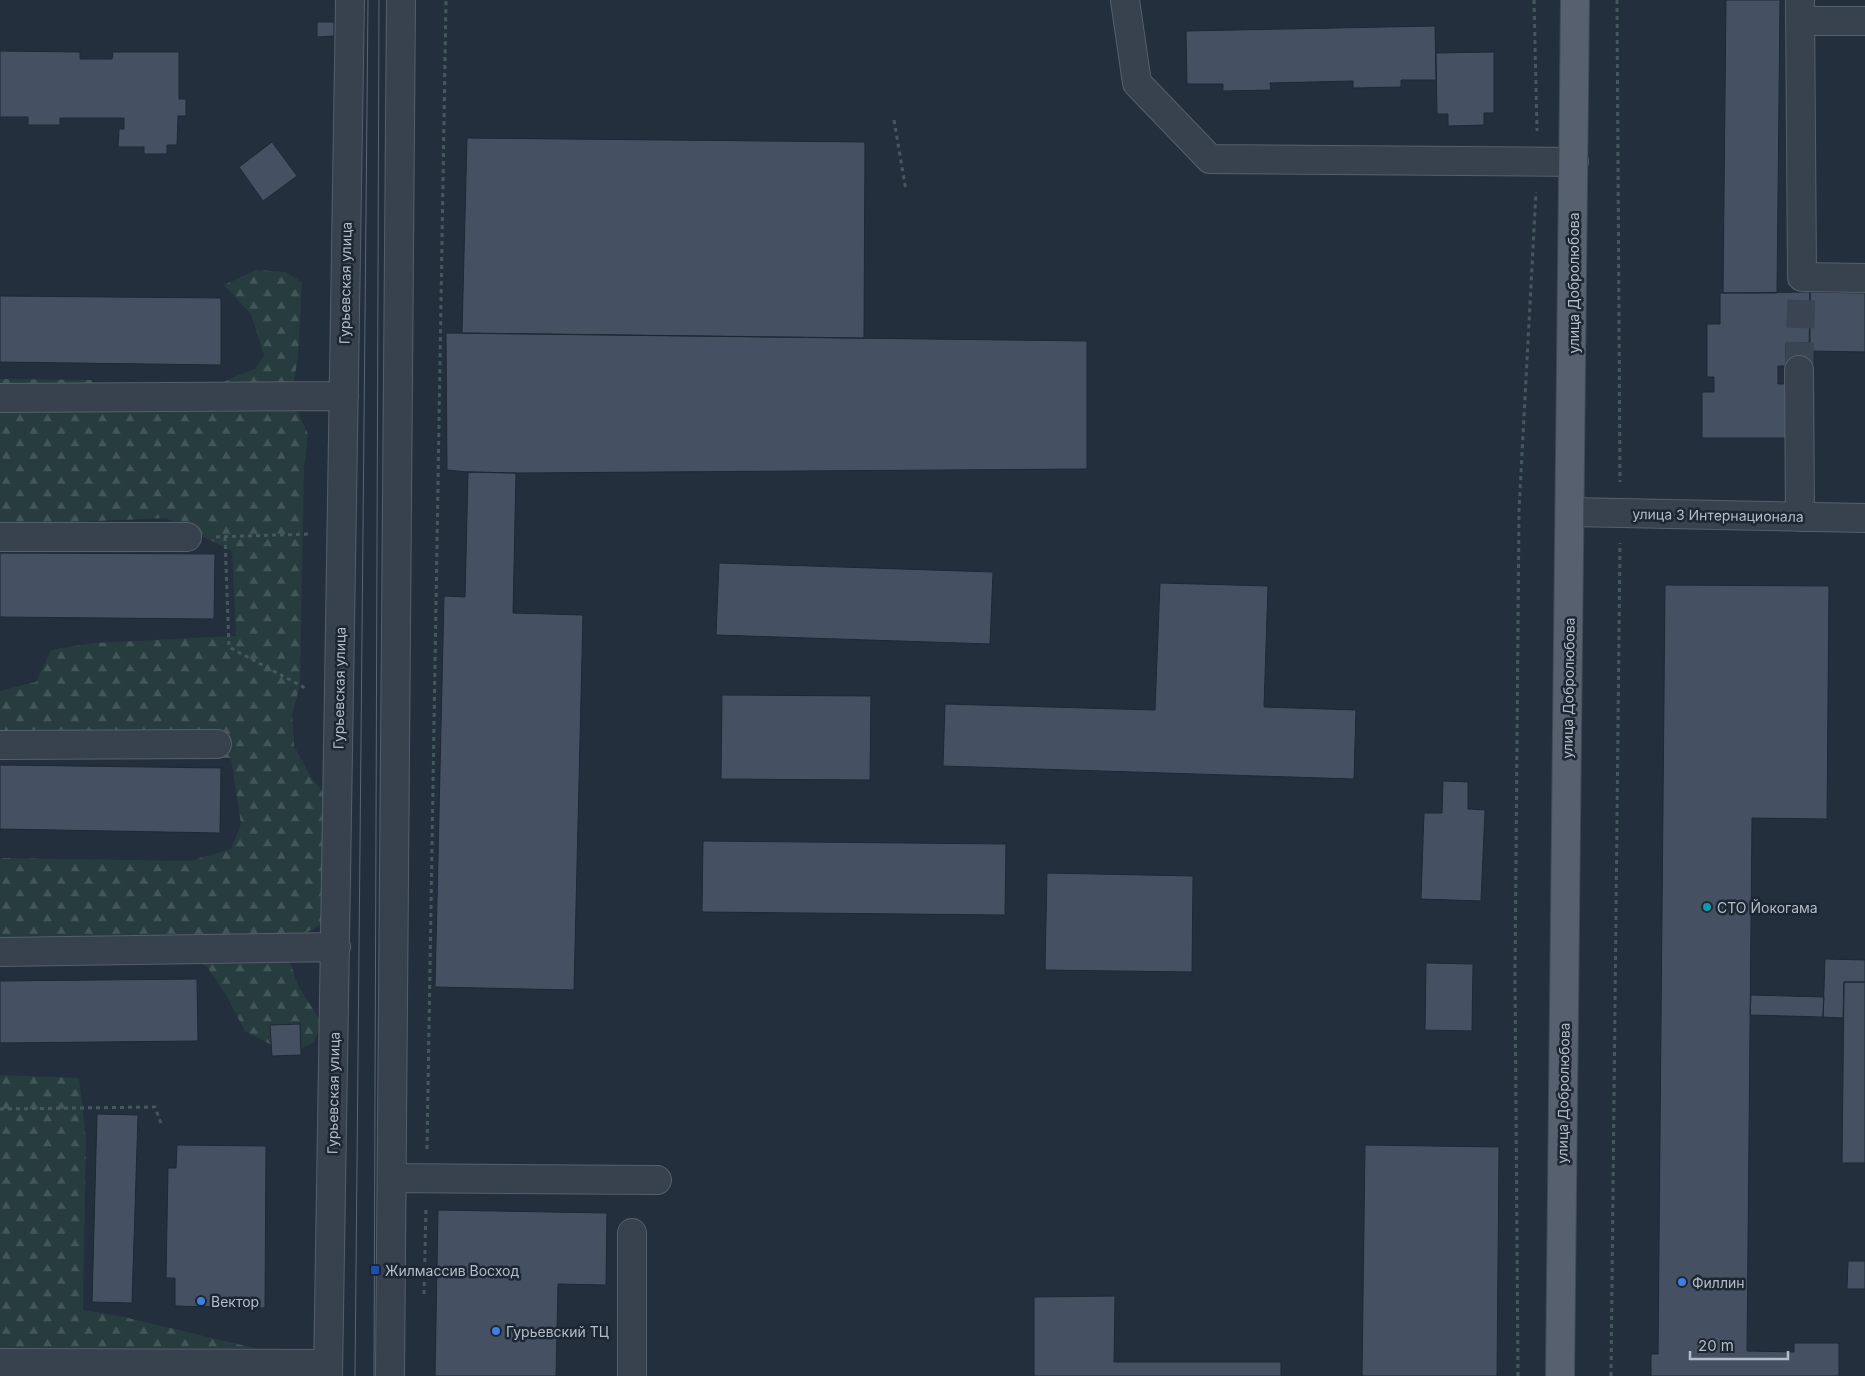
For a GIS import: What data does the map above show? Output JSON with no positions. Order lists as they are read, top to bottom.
{
  "streets": {
    "main road": ["улица Добролюбова"],
    "street": ["Гурьевская улица", "улица 3 Интернационала"]
  },
  "crossings": [
    ["улица Добролюбова", "улица 3 Интернационала"]
  ],
  "places": {
    "other": [
      "СТО Йокогама",
      "Филлин",
      "Вектор",
      "Гурьевский ТЦ"
    ],
    "transit": ["Жилмассив Восход"]
  },
  "scale_bar": "20 m"
}
